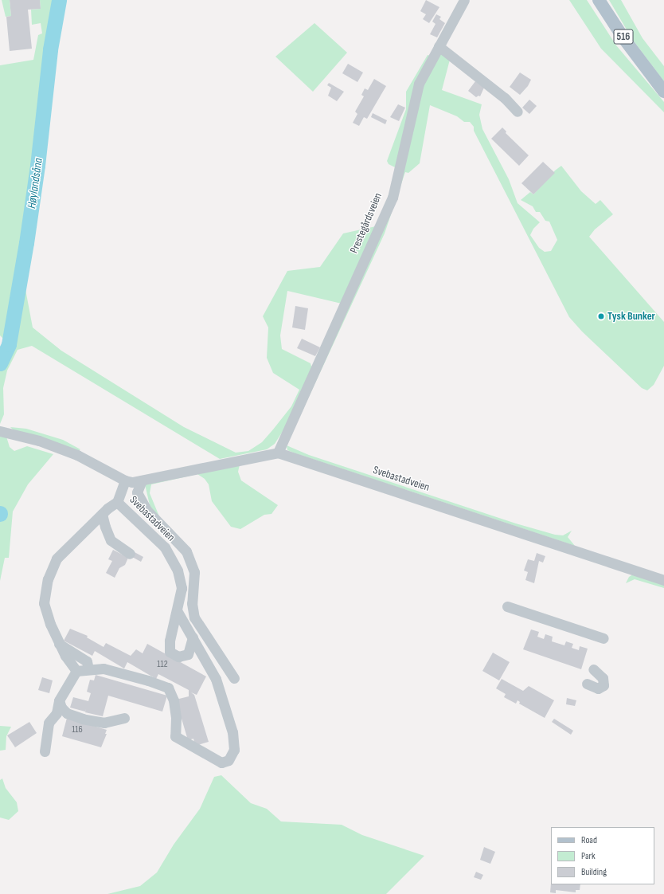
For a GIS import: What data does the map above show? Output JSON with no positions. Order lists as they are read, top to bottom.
{
  "streets": {
    "main road": ["516"],
    "street": ["Prestegårdsveien", "Svebastadveien"]
  },
  "crossings": [
    ["Prestegårdsveien", "Svebastadveien"]
  ],
  "water": ["Høylandsåna"],
  "places": ["Tysk Bunker"],
  "house_numbers": ["112", "116"],
  "legend": ["Road", "Park", "Building"]
}
